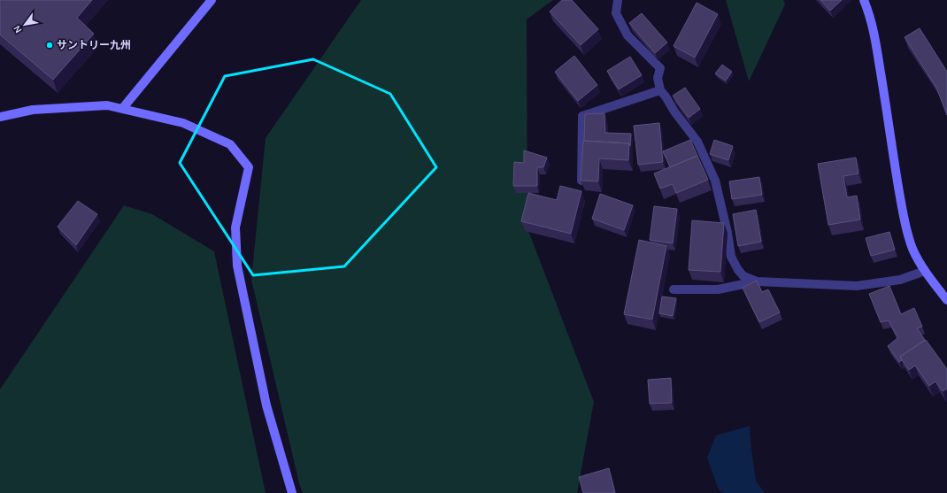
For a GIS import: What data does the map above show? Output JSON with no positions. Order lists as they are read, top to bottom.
{
  "places": ["サントリー九州"],
  "north": "bottom left"
}
